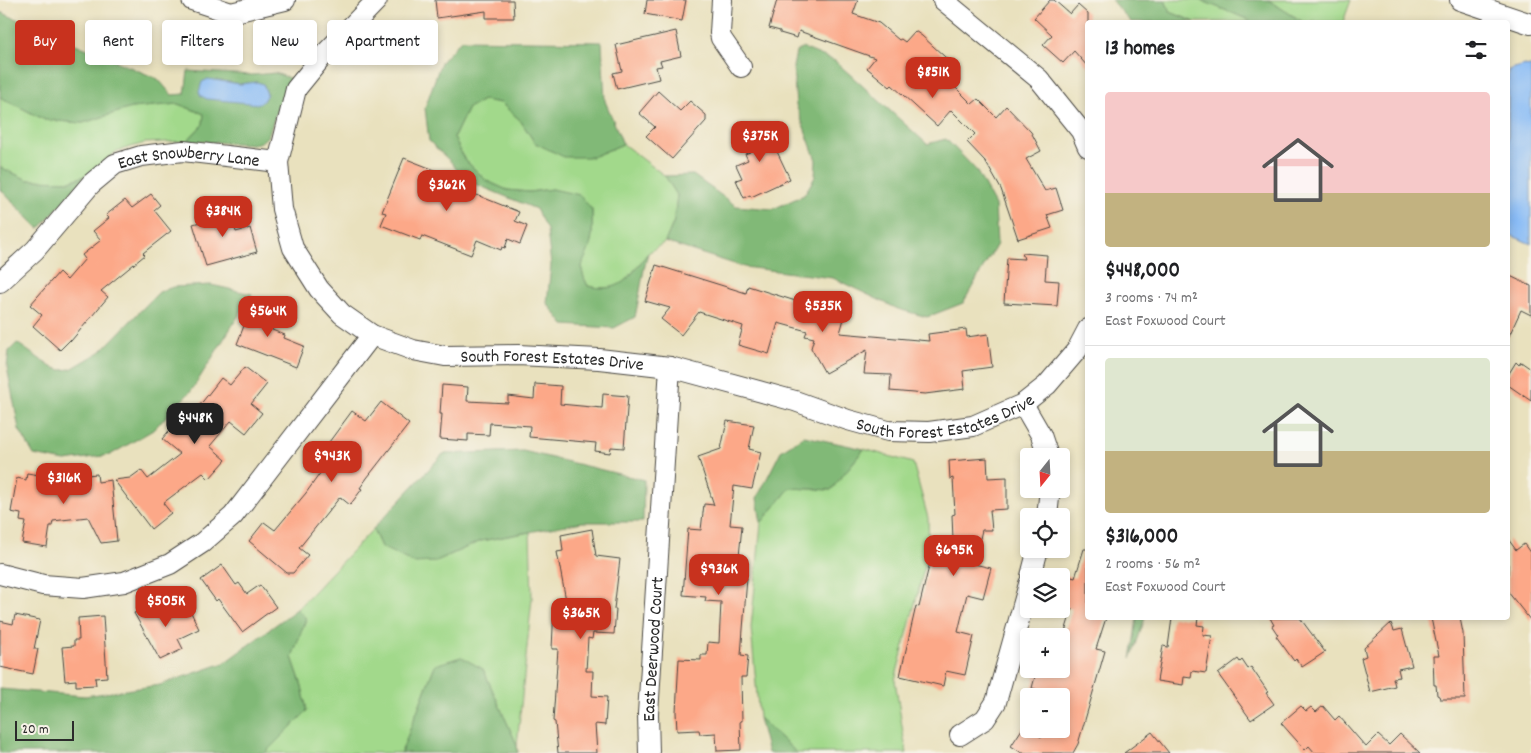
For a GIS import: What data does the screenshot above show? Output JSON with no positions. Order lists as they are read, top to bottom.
{
  "streets": {
    "street": ["East Snowberry Lane", "South Forest Estates Drive", "East Deerwood Court"]
  },
  "crossings": [
    ["East Snowberry Lane", "South Forest Estates Drive"],
    ["South Forest Estates Drive", "East Deerwood Court"]
  ],
  "scale_bar": "20 m",
  "north": "bottom",
  "page": {
    "chip": [
      "Buy",
      "Rent",
      "Filters",
      "New",
      "Apartment"
    ],
    "heading": "13 homes",
    "price": [
      "$851K",
      "$375K",
      "$362K",
      "$384K",
      "$535K",
      "$564K",
      "$448K",
      "$943K",
      "$316K",
      "$695K",
      "$936K",
      "$505K",
      "$365K"
    ],
    "list": [
      {
        "name": "$448,000",
        "note": "3 rooms · 74 m² · East Foxwood Court"
      },
      {
        "name": "$316,000",
        "note": "2 rooms · 56 m² · East Foxwood Court"
      }
    ],
    "map_buttons": ["+", "−"],
    "scale": "20 m"
  }
}
